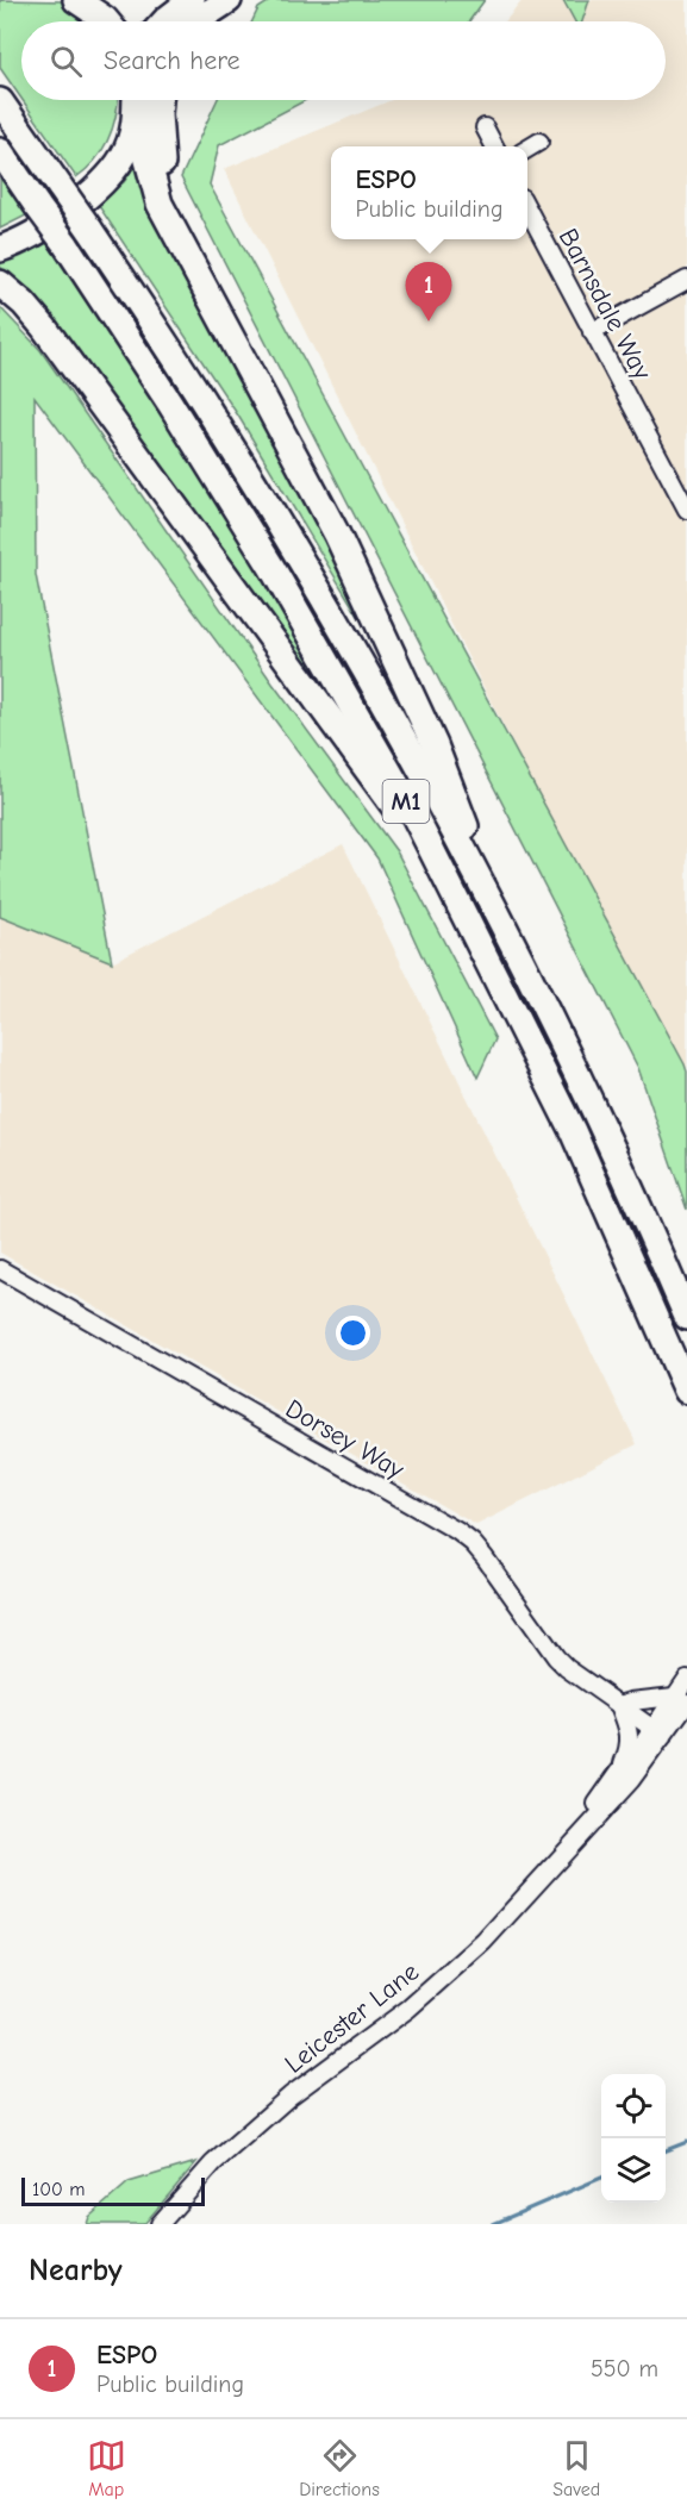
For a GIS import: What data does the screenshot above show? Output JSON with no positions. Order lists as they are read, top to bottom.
{
  "streets": {
    "highway": ["M1"],
    "street": ["Barnsdale Way", "Dorsey Way", "Leicester Lane"]
  },
  "crossings": [
    ["Dorsey Way", "Leicester Lane"]
  ],
  "scale_bar": "100 m",
  "page": {
    "search": "Search here",
    "popup": ["ESPO", "Public building"],
    "pins": "1",
    "scale": "100 m",
    "heading": "Nearby",
    "list": [
      {
        "mark": "1",
        "name": "ESPO",
        "note": "Public building",
        "value": "550 m"
      }
    ],
    "nav": ["Map", "Directions", "Saved"]
  }
}
